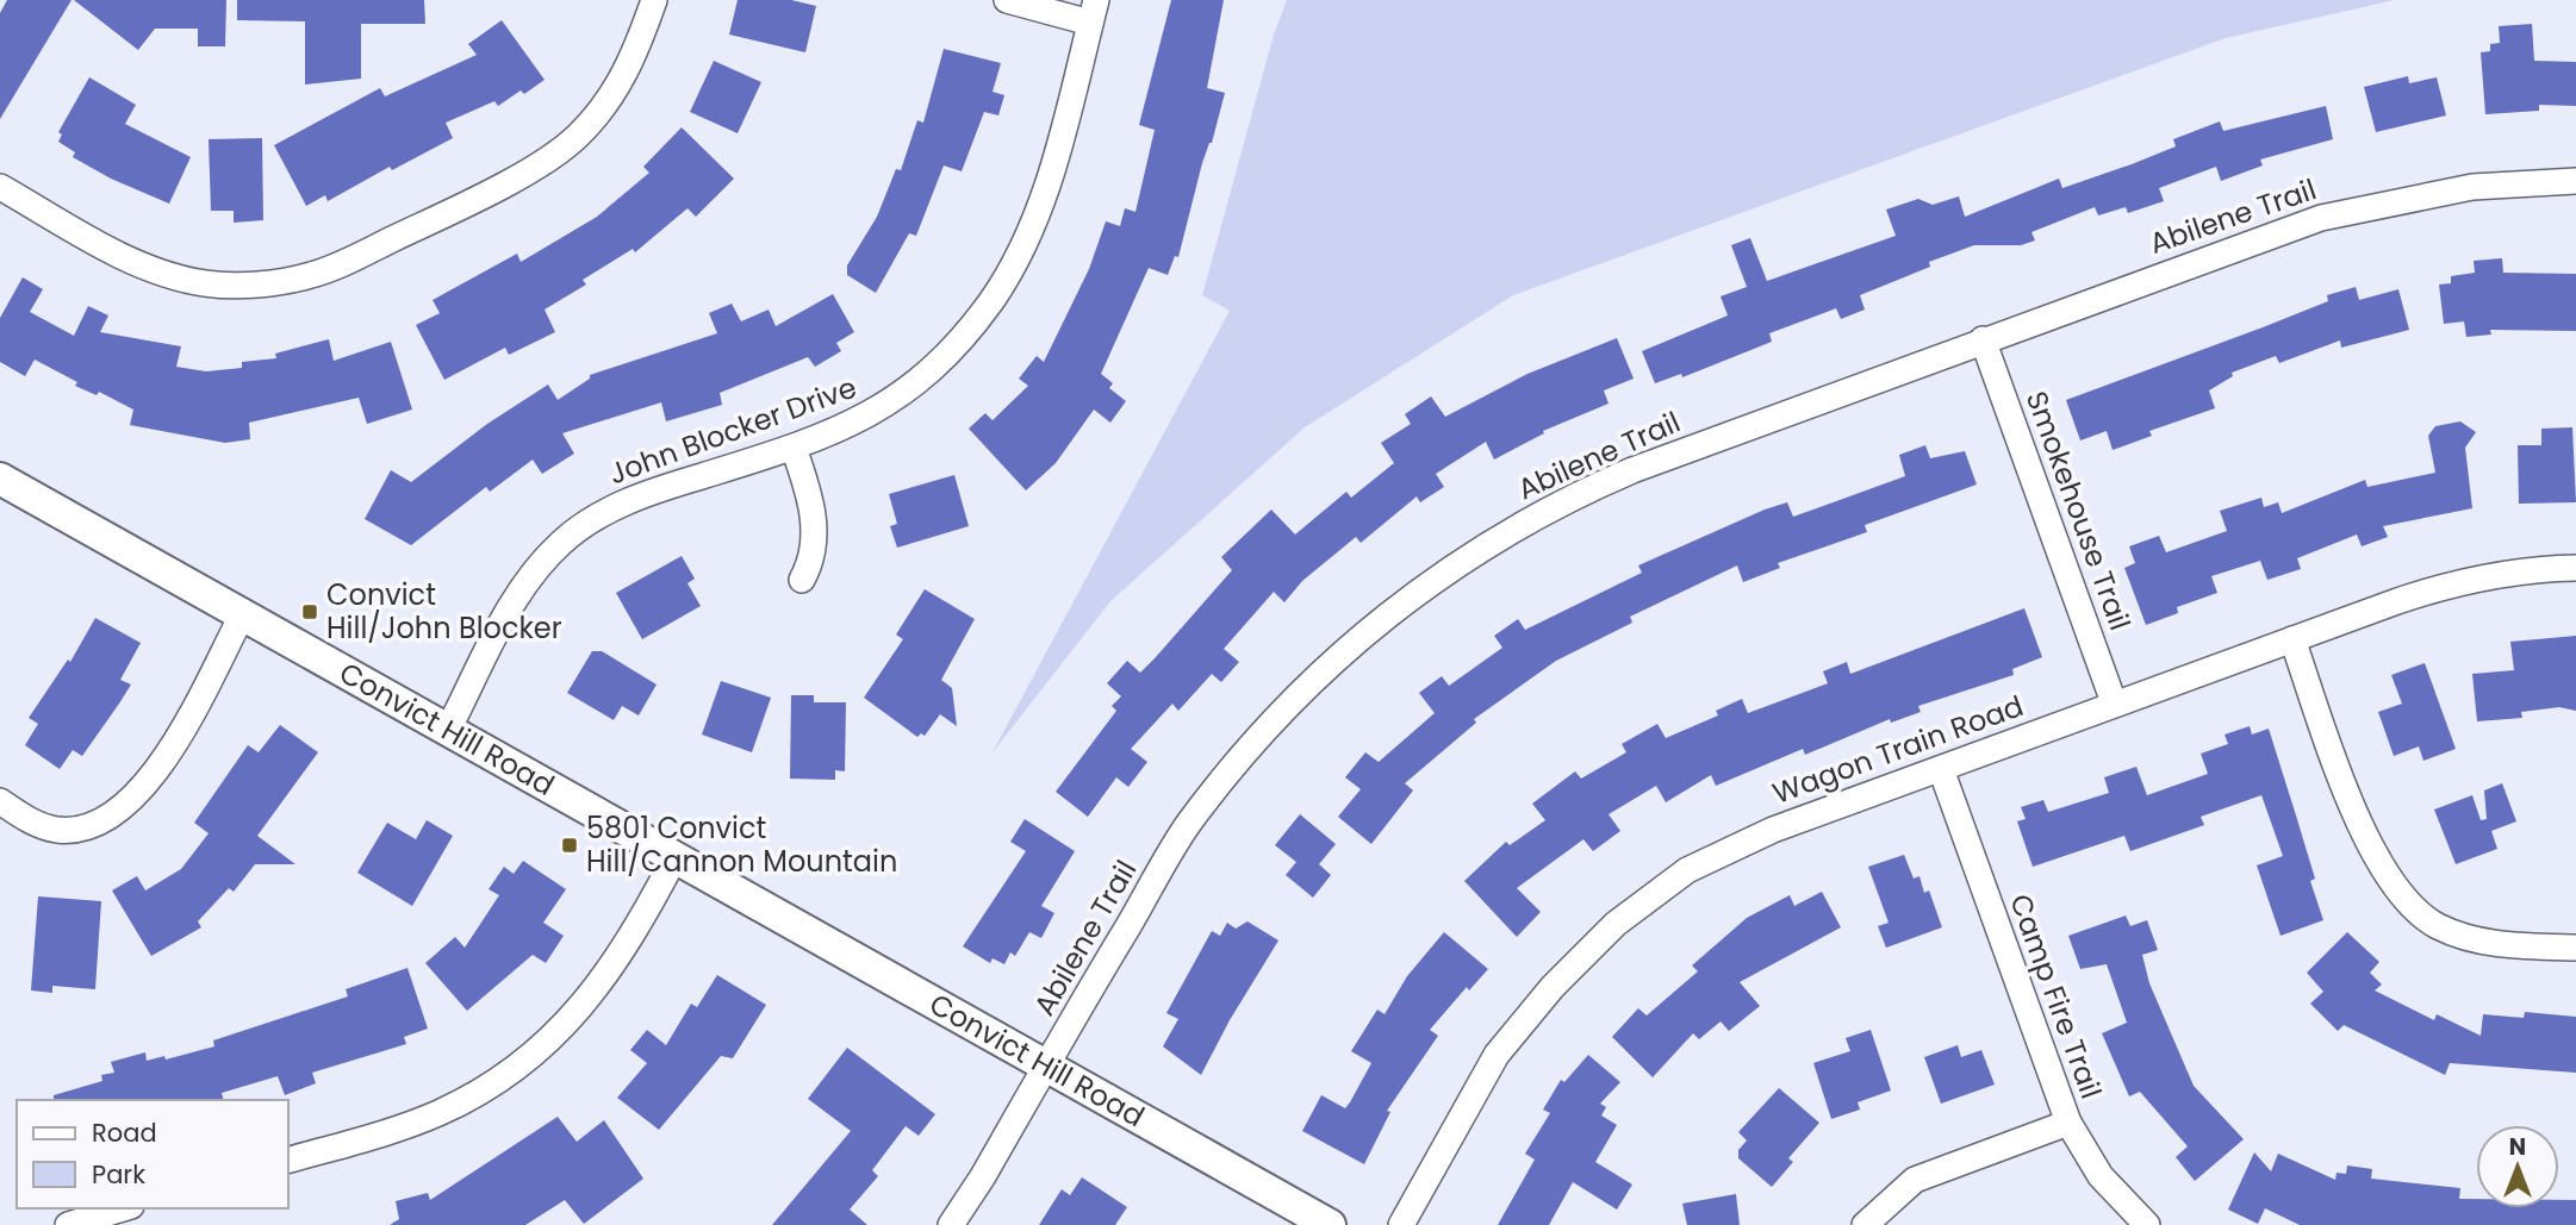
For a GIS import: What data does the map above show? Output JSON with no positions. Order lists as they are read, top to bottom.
{
  "streets": {
    "street": [
      "Abilene Trail",
      "John Blocker Drive",
      "Smokehouse Trail",
      "Convict Hill Road",
      "Wagon Train Road",
      "Camp Fire Trail"
    ]
  },
  "crossings": [
    ["Abilene Trail", "Smokehouse Trail"],
    ["Abilene Trail", "Convict Hill Road"],
    ["John Blocker Drive", "Convict Hill Road"],
    ["Smokehouse Trail", "Wagon Train Road"],
    ["Wagon Train Road", "Camp Fire Trail"]
  ],
  "places": {
    "transit": ["Convict Hill/John Blocker", "5801 Convict Hill/Cannon Mountain"]
  },
  "legend": ["Road", "Park"],
  "north": "top"
}
